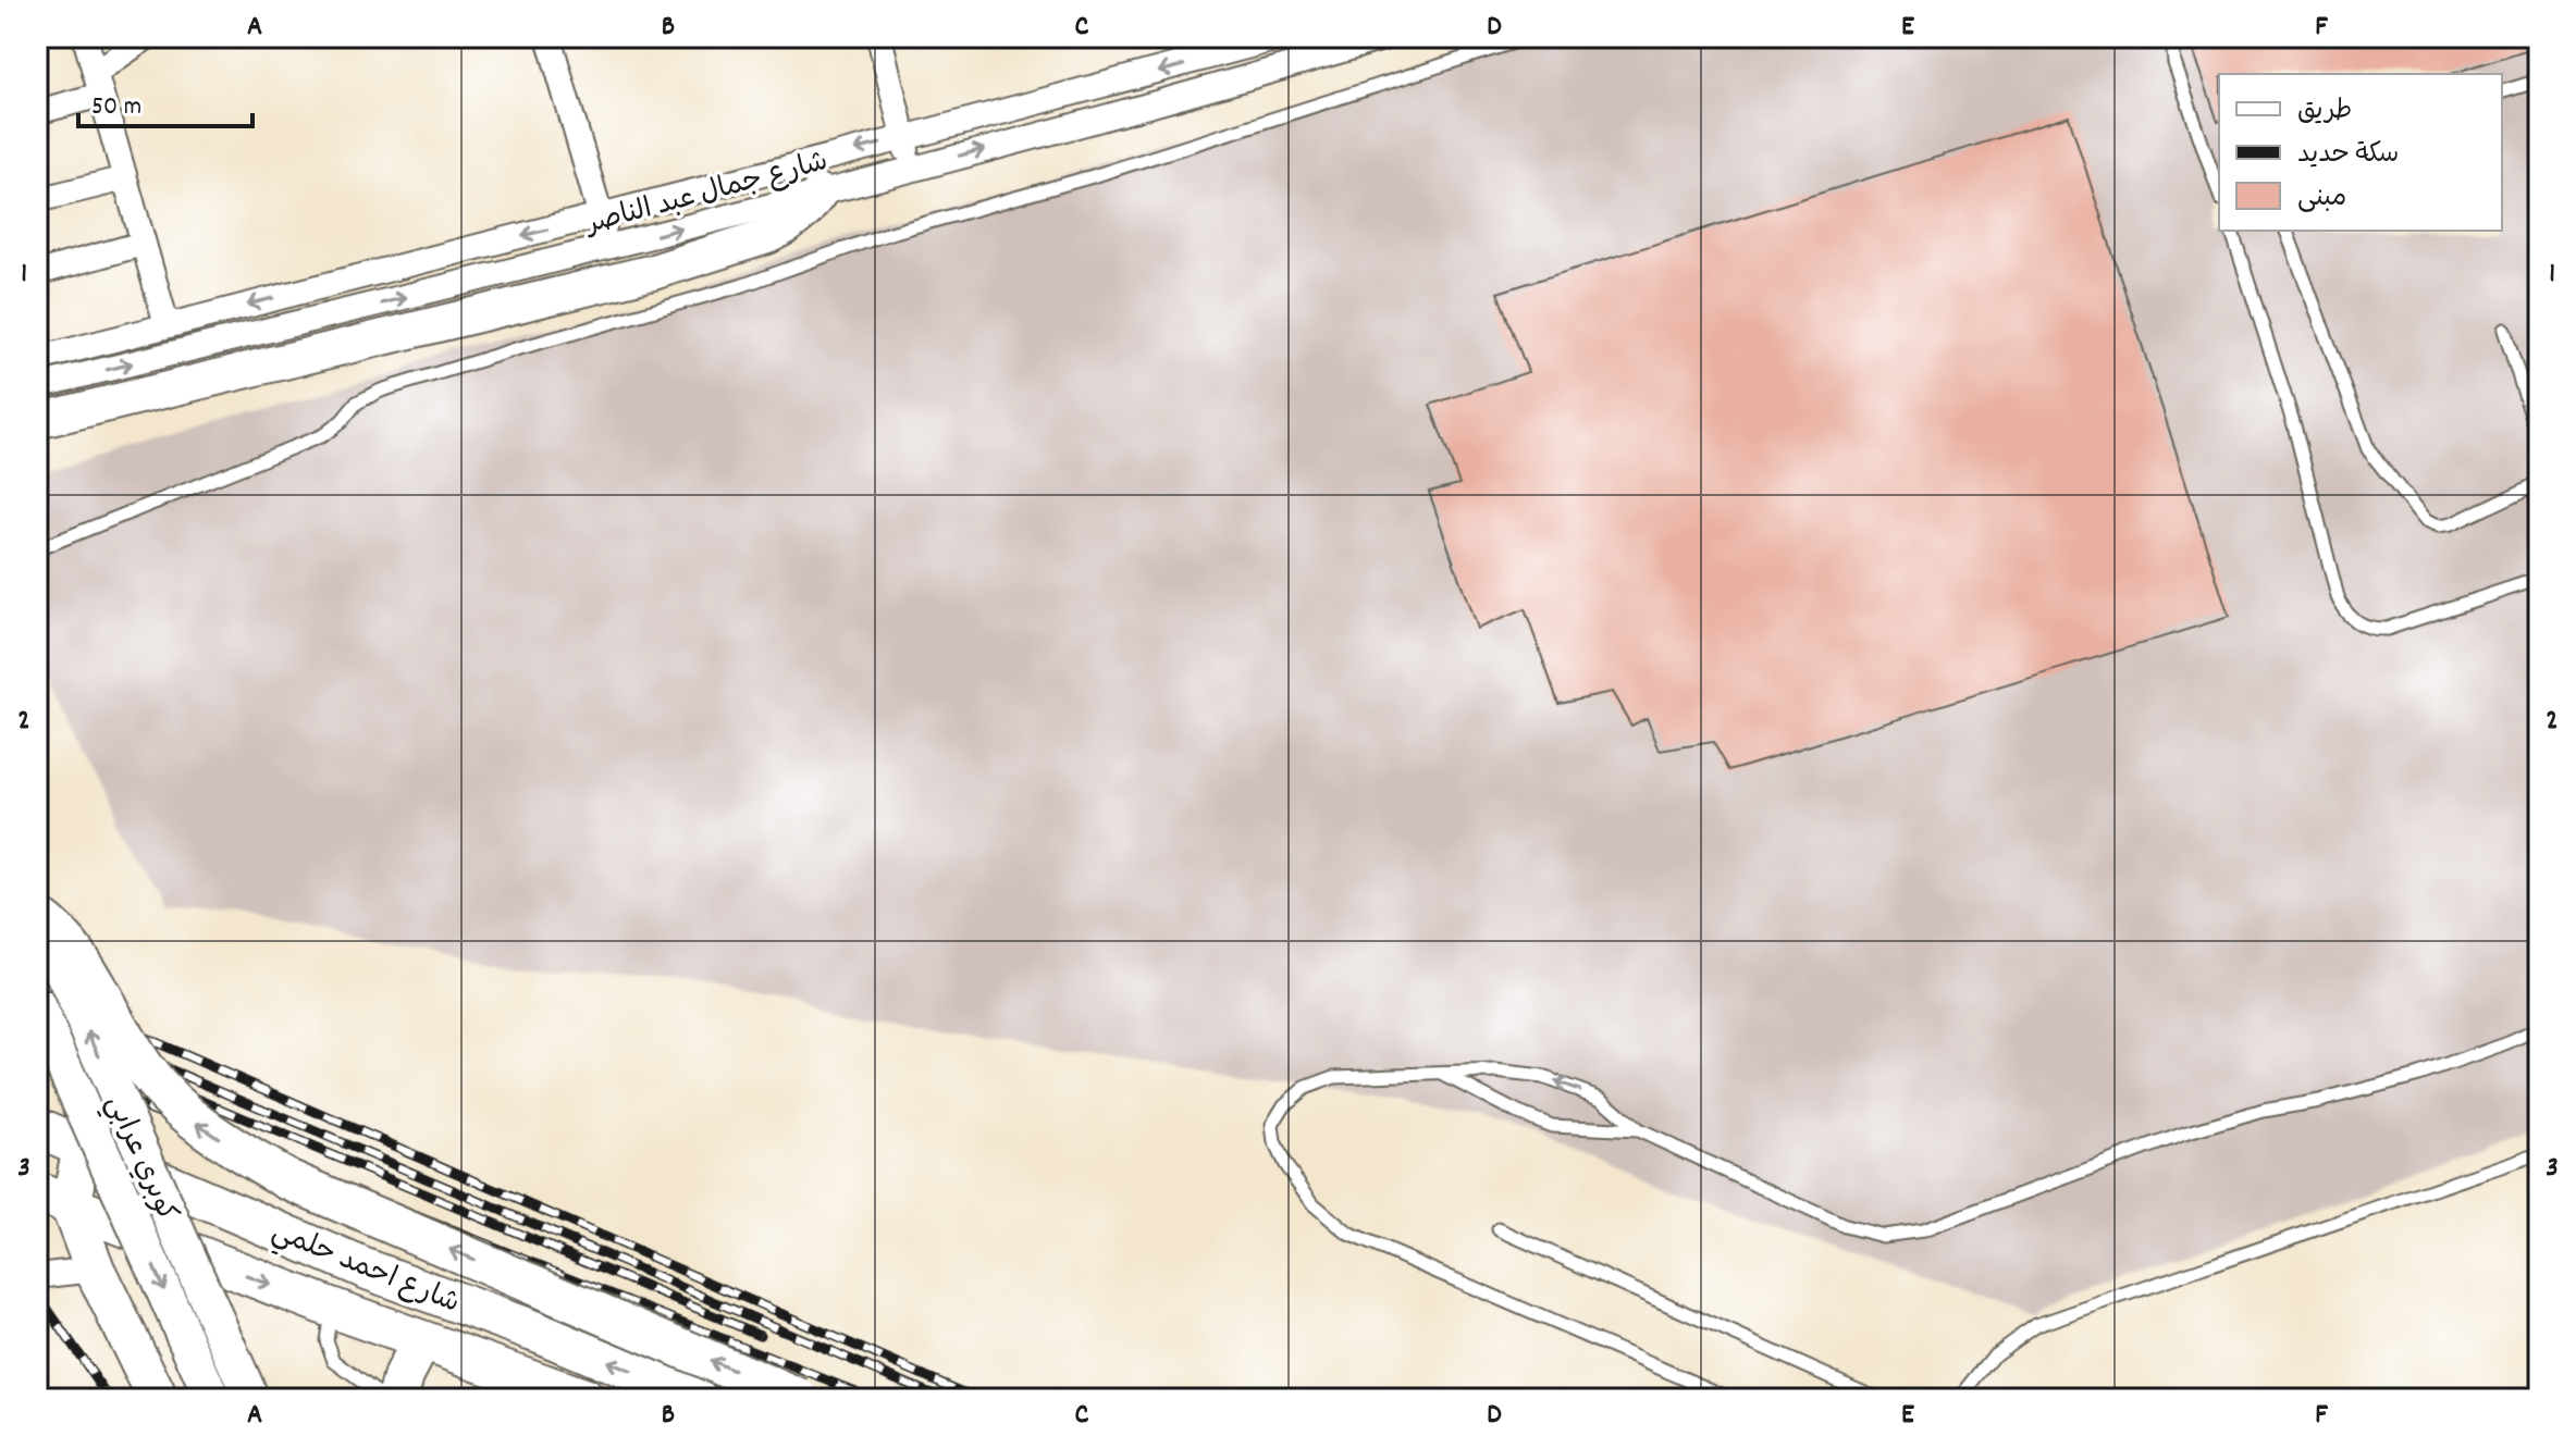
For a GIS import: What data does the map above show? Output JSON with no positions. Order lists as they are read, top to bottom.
{
  "streets": {
    "main road": ["كوبري عرابي", "شارع احمد حلمي"],
    "street": ["شارع جمال عبد الناصر"]
  },
  "legend": ["طريق", "سكة حديد", "مبنى"],
  "scale_bar": "50 m",
  "grid": {
    "columns": [
      "A",
      "B",
      "C",
      "D",
      "E",
      "F"
    ],
    "rows": ["1", "2", "3"]
  }
}
